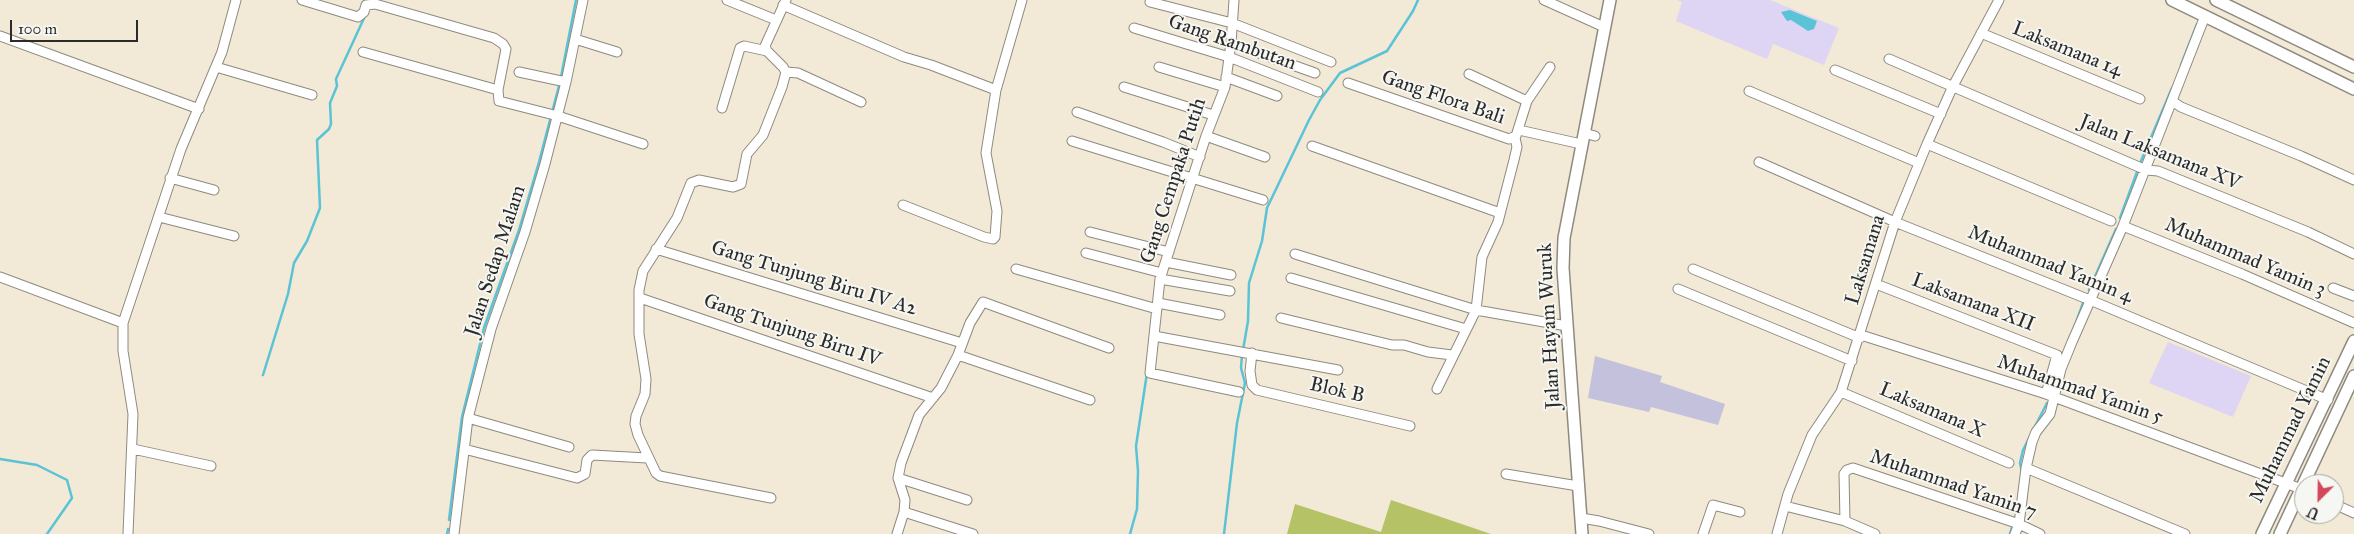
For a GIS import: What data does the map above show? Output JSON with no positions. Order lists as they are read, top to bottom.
{
  "streets": {
    "main road": ["Jalan Hayam Wuruk", "Muhammad Yamin"],
    "street": [
      "Gang Rambutan",
      "Laksamana 14",
      "Gang Flora Bali",
      "Jalan Laksamana XV",
      "Gang Cempaka Putih",
      "Muhammad Yamin 3",
      "Laksamana",
      "Jalan Sedap Malam",
      "Muhammad Yamin 4",
      "Gang Tunjung Biru IV A2",
      "Laksamana XII",
      "Gang Tunjung Biru IV",
      "Muhammad Yamin 5",
      "Blok B",
      "Laksamana X",
      "Muhammad Yamin 7"
    ]
  },
  "crossings": [
    ["Gang Rambutan", "Gang Cempaka Putih"],
    ["Laksamana 14", "Laksamana"],
    ["Gang Flora Bali", "Jalan Hayam Wuruk"],
    ["Jalan Laksamana XV", "Laksamana"],
    ["Laksamana", "Muhammad Yamin 4"],
    ["Laksamana", "Laksamana XII"],
    ["Laksamana", "Muhammad Yamin 5"],
    ["Laksamana", "Laksamana X"],
    ["Muhammad Yamin 4", "Muhammad Yamin"],
    ["Laksamana XII", "Muhammad Yamin 5"],
    ["Muhammad Yamin 5", "Muhammad Yamin"]
  ],
  "scale_bar": "100 m",
  "north": "bottom left"
}
